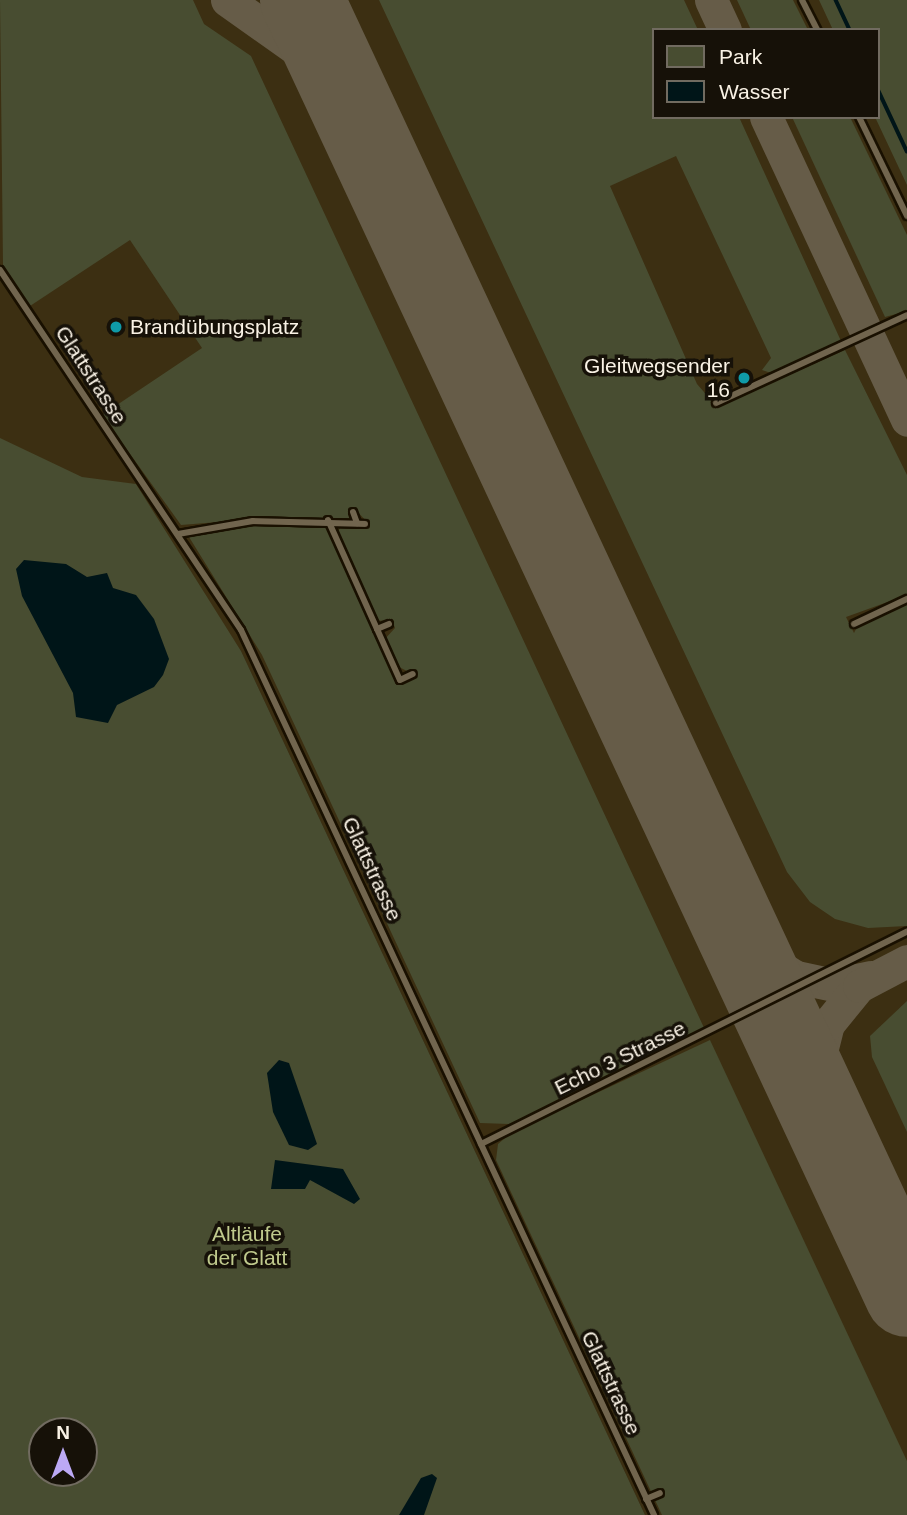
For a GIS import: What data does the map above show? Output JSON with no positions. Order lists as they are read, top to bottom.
{
  "streets": {
    "lane": ["Glattstrasse", "Echo 3 Strasse"]
  },
  "crossings": [
    ["Glattstrasse", "Echo 3 Strasse"]
  ],
  "parks": ["Altläufe der Glatt"],
  "places": ["Brandübungsplatz", "Gleitwegsender 16"],
  "legend": ["Park", "Wasser"],
  "north": "top"
}
